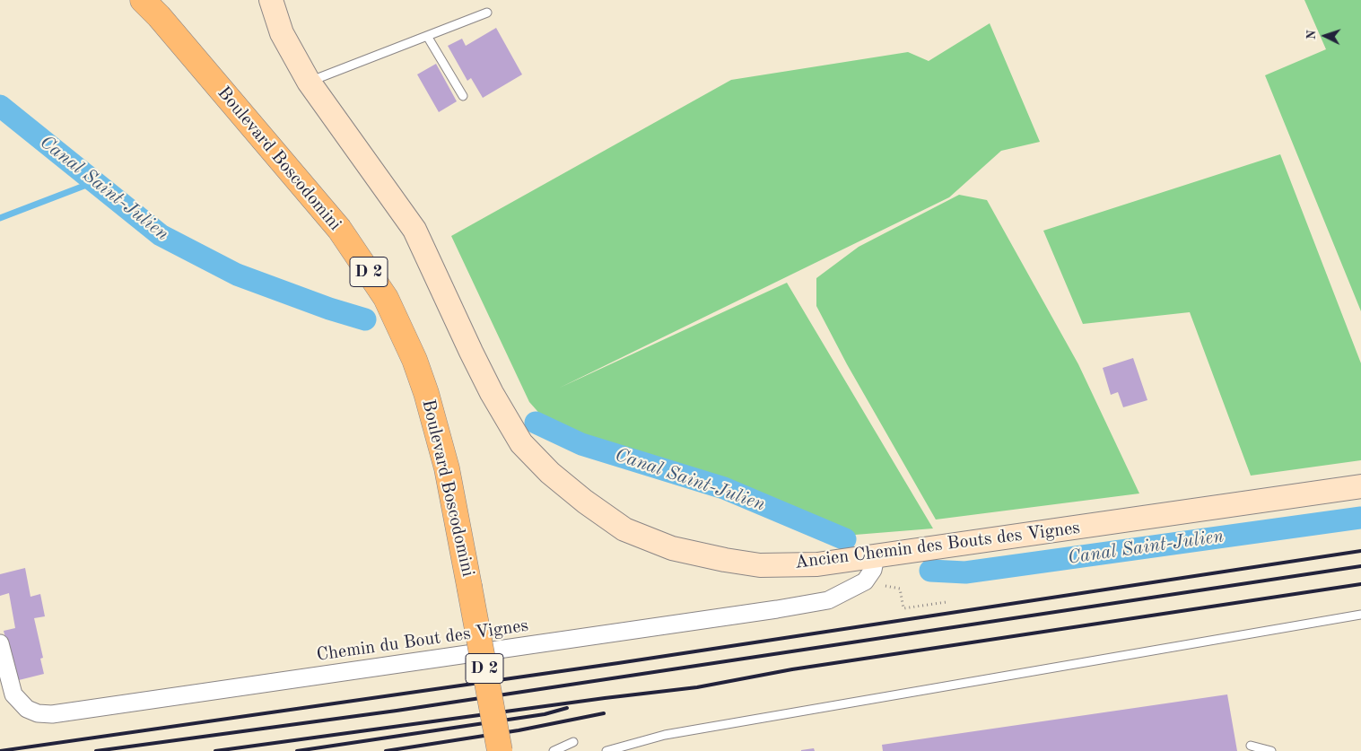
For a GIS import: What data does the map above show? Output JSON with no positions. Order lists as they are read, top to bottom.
{
  "streets": {
    "main road": ["Boulevard Boscodomini", "D 2"],
    "street": ["Ancien Chemin des Bouts des Vignes", "Chemin du Bout des Vignes"]
  },
  "water": ["Canal Saint-Julien"],
  "north": "left"
}
